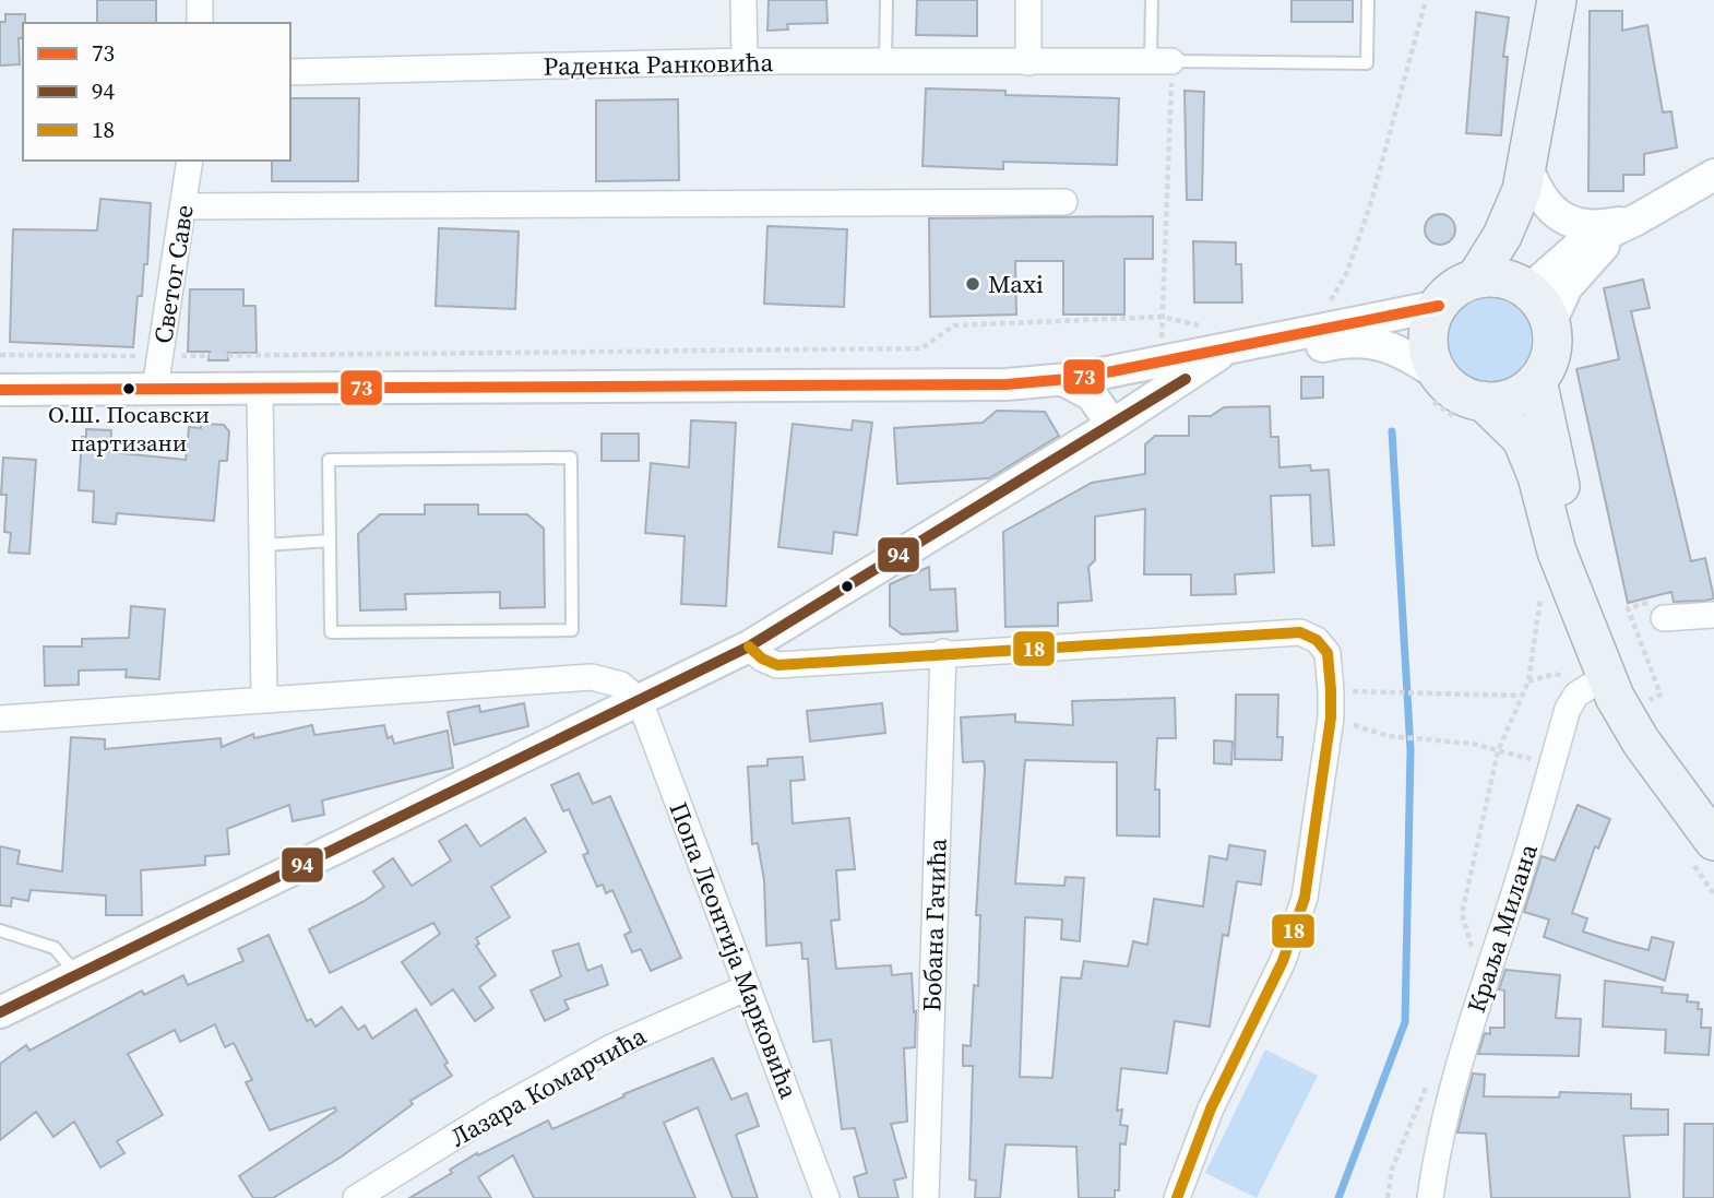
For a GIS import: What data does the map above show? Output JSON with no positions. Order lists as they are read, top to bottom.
{
  "streets": {
    "street": [
      "Раденка Ранковића",
      "Светог Саве",
      "Бобана Гачића",
      "Краља Милана",
      "Попа Леонтија Марковића",
      "Лазара Комарчића"
    ]
  },
  "crossings": [
    ["Попа Леонтија Марковића", "Лазара Комарчића"]
  ],
  "places": ["Maxi", "О.Ш. Посавски партизани"],
  "lines": ["transit line 73", "transit line 94", "transit line 18"],
  "legend": ["73", "94", "18"]
}
